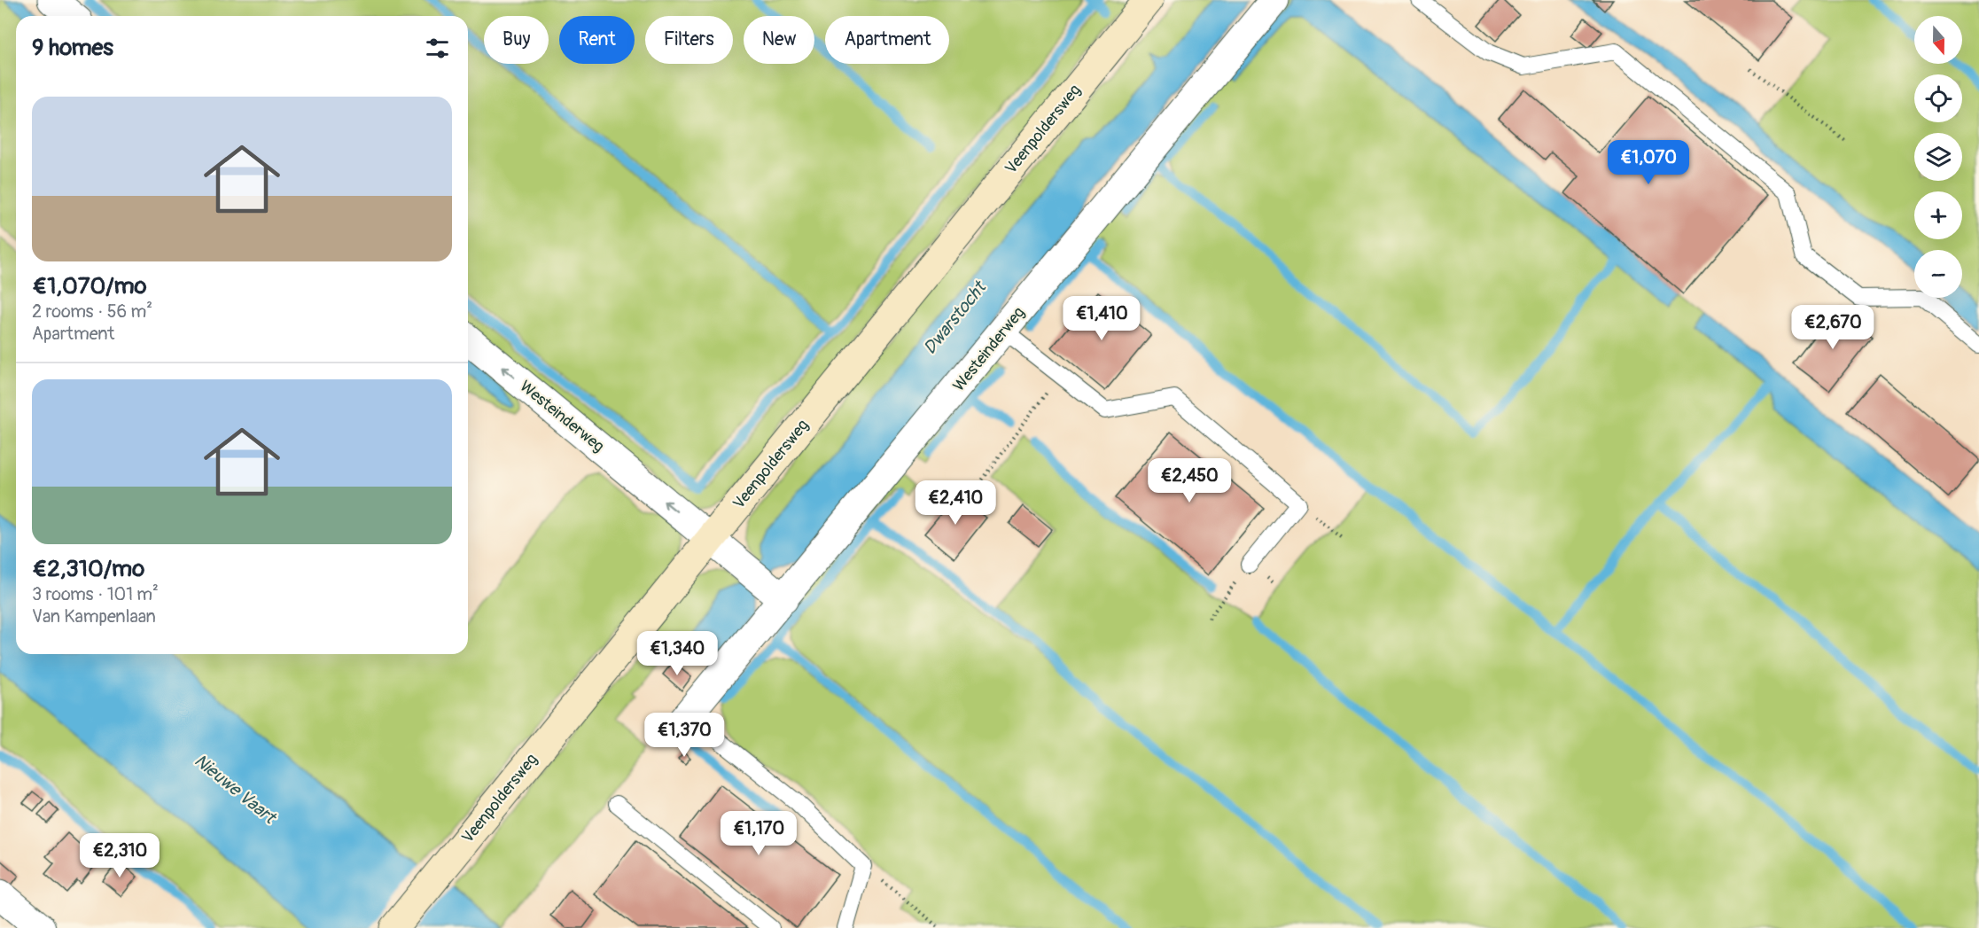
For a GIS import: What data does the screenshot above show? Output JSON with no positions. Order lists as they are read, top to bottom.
{
  "streets": {
    "street": ["Veenpoldersweg", "Westeinderweg"]
  },
  "crossings": [
    ["Veenpoldersweg", "Westeinderweg"]
  ],
  "water": ["Dwarstocht", "Nieuwe Vaart"],
  "north": "bottom",
  "page": {
    "map_buttons": ["+", "−"],
    "chip": [
      "Buy",
      "Rent",
      "Filters",
      "New",
      "Apartment"
    ],
    "heading": "9 homes",
    "list": [
      {
        "name": "€1,070/mo",
        "note": "2 rooms · 56 m² · Apartment"
      },
      {
        "name": "€2,310/mo",
        "note": "3 rooms · 101 m² · Van Kampenlaan"
      }
    ],
    "price": [
      "€1,070",
      "€1,410",
      "€2,670",
      "€2,450",
      "€2,410",
      "€1,340",
      "€1,370",
      "€1,170",
      "€2,310"
    ]
  }
}
